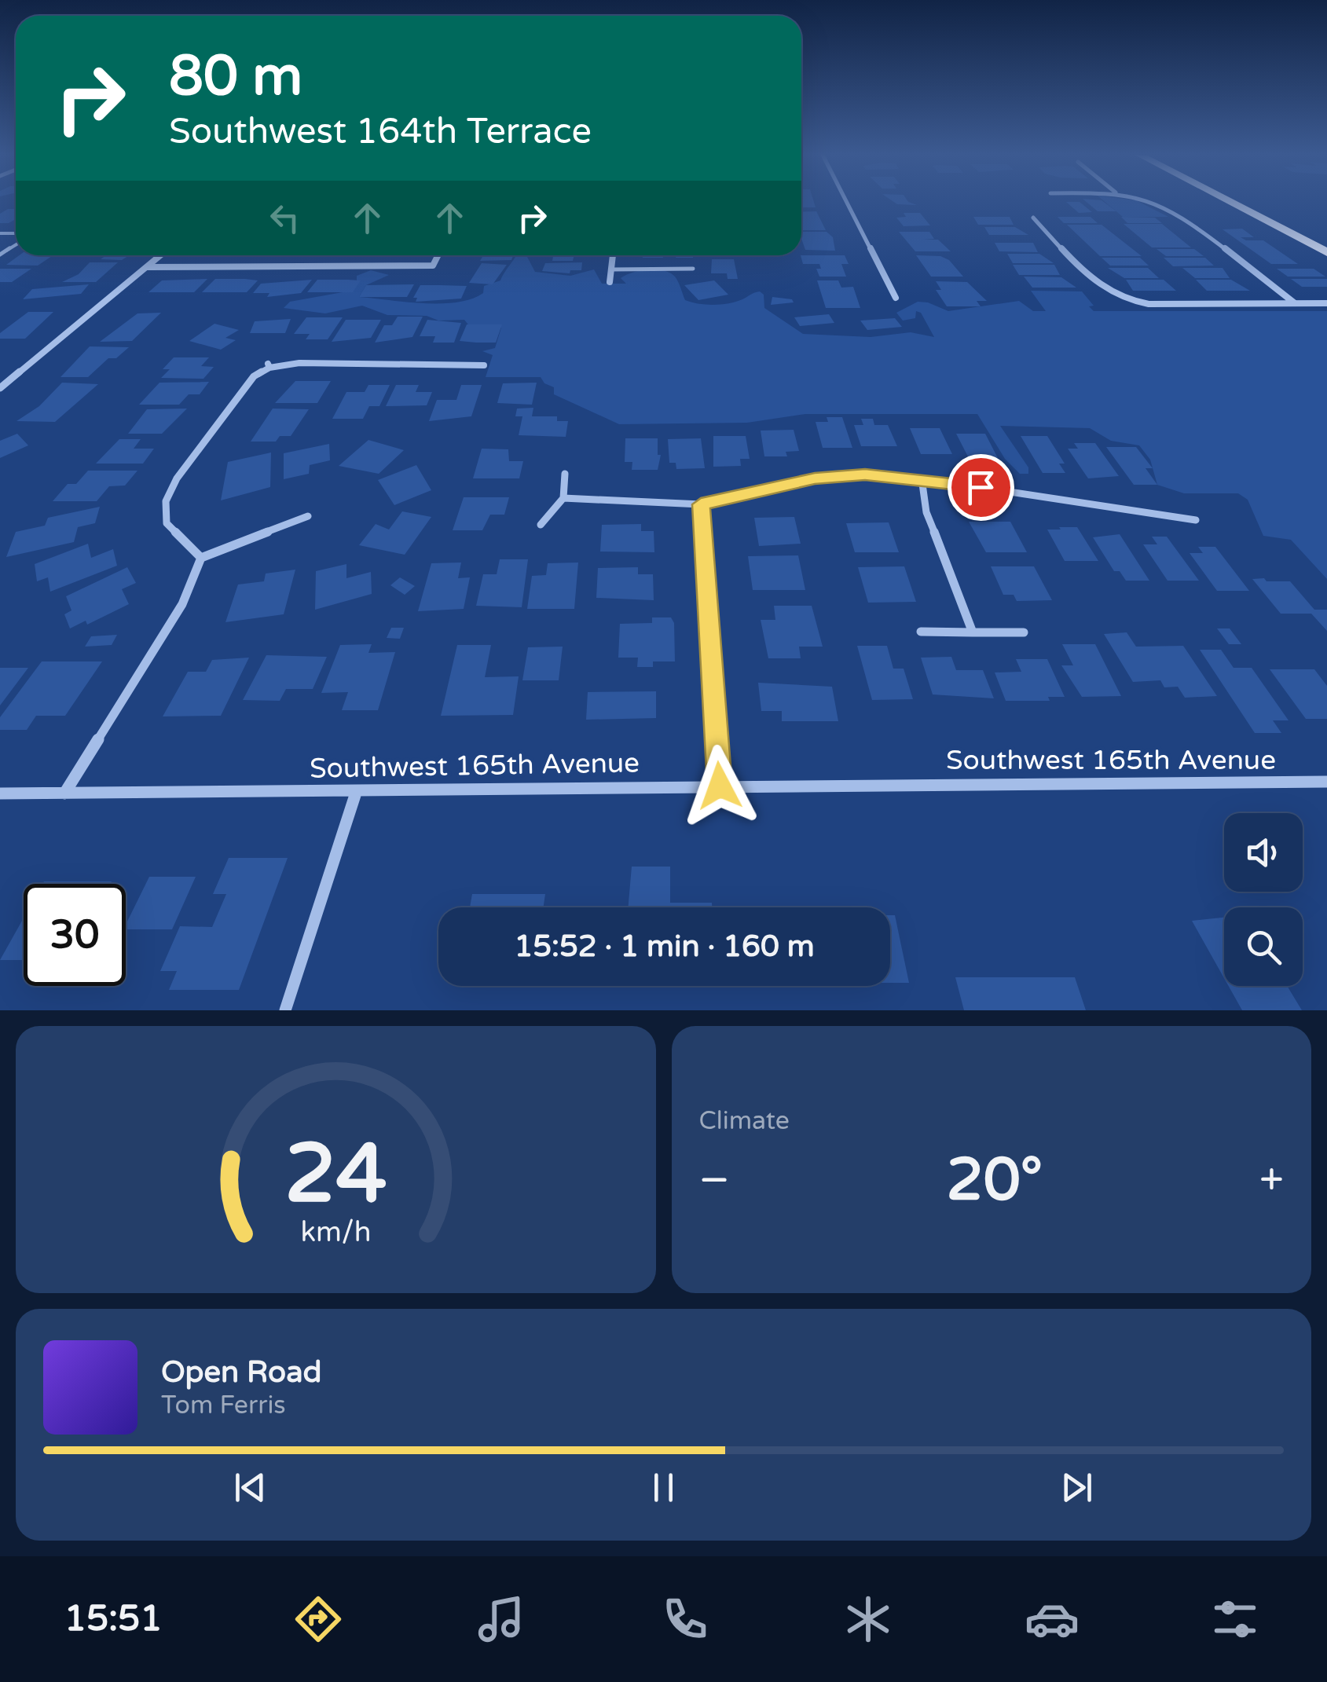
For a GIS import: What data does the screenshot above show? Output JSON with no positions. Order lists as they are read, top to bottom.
{
  "streets": {
    "street": ["Southwest 165th Avenue"]
  },
  "page": {
    "turn": ["80 m", "Southwest 164th Terrace"],
    "limit": "30",
    "trip": "15:52 · 1 min · 160 m",
    "tile": "Climate",
    "heat": ["−", "20°", "+"],
    "song": ["Open Road", "Tom Ferris"],
    "tabs": "15:51",
    "gauge": ["24", "km/h"]
  }
}
